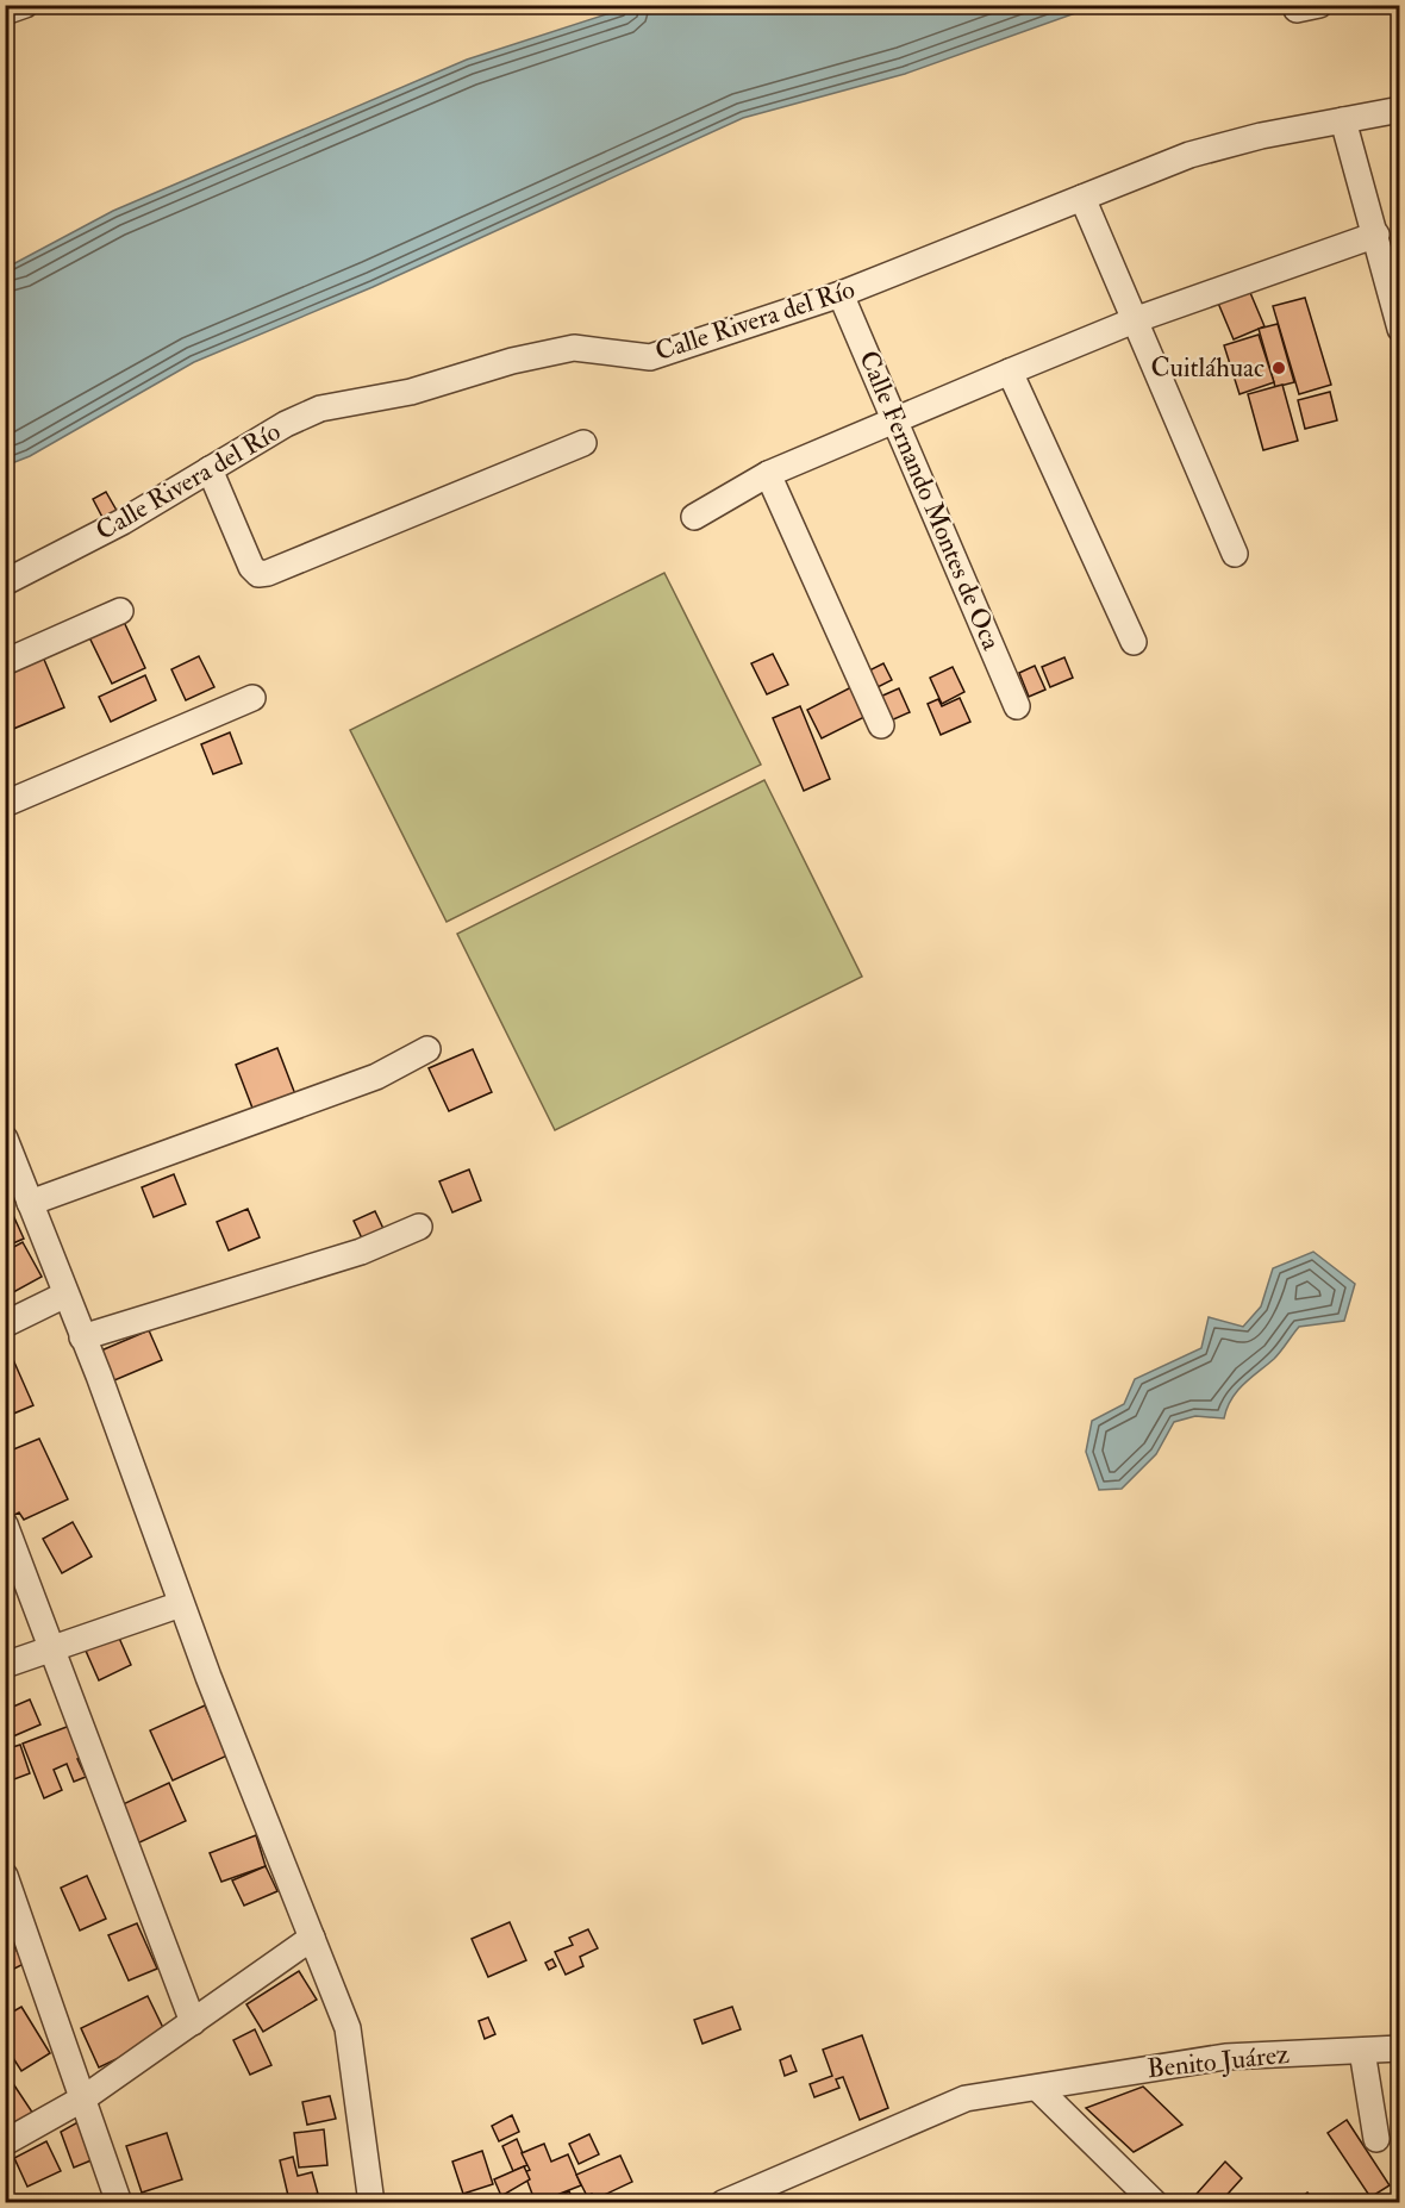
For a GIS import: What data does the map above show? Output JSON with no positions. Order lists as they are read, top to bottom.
{
  "streets": {
    "street": ["Calle Rivera del Río", "Calle Fernando Montes de Oca", "Benito Juárez"]
  },
  "crossings": [
    ["Calle Rivera del Río", "Calle Fernando Montes de Oca"]
  ],
  "places": ["Cuitláhuac"]
}
